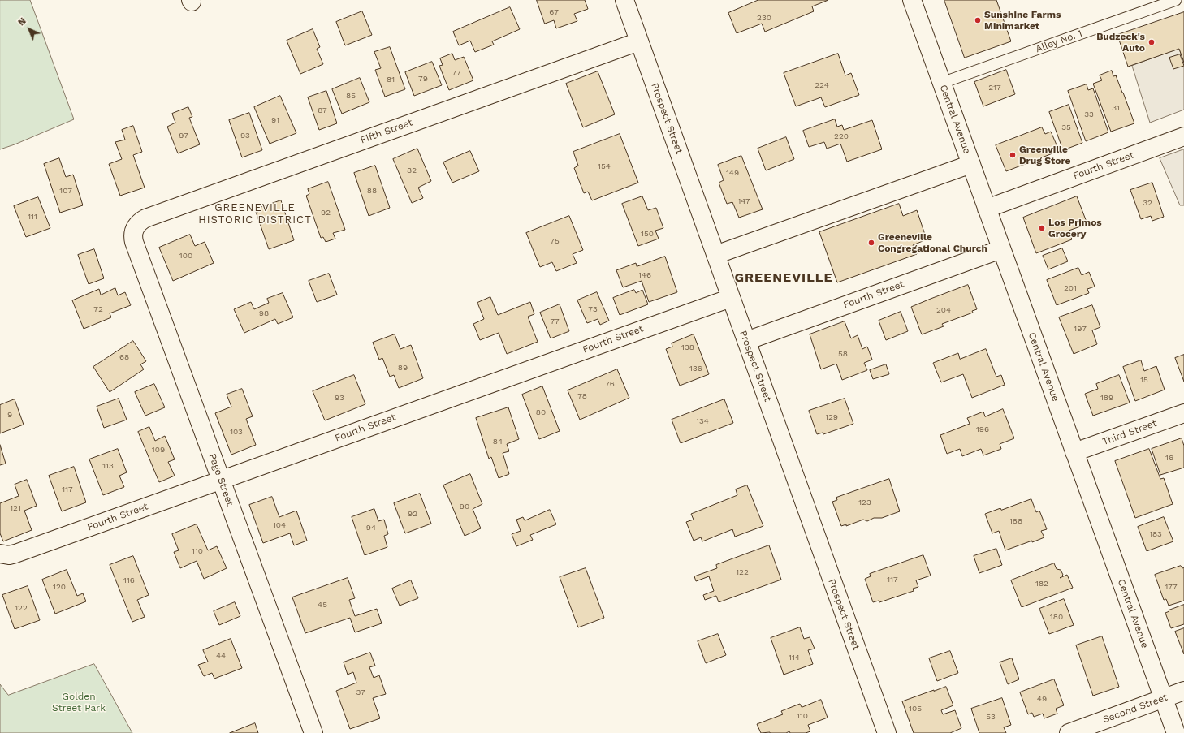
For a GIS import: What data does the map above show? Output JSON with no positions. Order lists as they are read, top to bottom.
{
  "streets": {
    "street": [
      "Prospect Street",
      "Central Avenue",
      "Fifth Street",
      "Fourth Street",
      "Third Street",
      "Page Street",
      "Second Street"
    ],
    "lane": ["Alley No. 1"]
  },
  "crossings": [
    ["Alley No. 1", "Central Avenue"],
    ["Prospect Street", "Fifth Street"],
    ["Prospect Street", "Fourth Street"],
    ["Central Avenue", "Fourth Street"],
    ["Central Avenue", "Third Street"],
    ["Central Avenue", "Second Street"],
    ["Fifth Street", "Page Street"],
    ["Fourth Street", "Page Street"]
  ],
  "districts": ["GREENEVILLE HISTORIC DISTRICT", "GREENEVILLE"],
  "parks": ["Golden Street Park"],
  "places": [
    "Sunshine Farms Minimarket",
    "Budzeck's Auto",
    "Greenville Drug Store",
    "Los Primos Grocery",
    "Greeneville Congregational Church"
  ],
  "house_numbers": [
    "67",
    "230",
    "77",
    "79",
    "81",
    "224",
    "217",
    "85",
    "31",
    "87",
    "33",
    "91",
    "35",
    "97",
    "93",
    "220",
    "154",
    "82",
    "149",
    "107",
    "88",
    "147",
    "32",
    "92",
    "111",
    "150",
    "75",
    "100",
    "146",
    "201",
    "72",
    "73",
    "204",
    "98",
    "77",
    "197",
    "138",
    "58",
    "68",
    "89",
    "136",
    "15",
    "76",
    "78",
    "93",
    "189",
    "80",
    "9",
    "129",
    "134",
    "196",
    "103",
    "84",
    "109",
    "16",
    "113",
    "117",
    "123",
    "90",
    "121",
    "92",
    "188",
    "104",
    "94",
    "183",
    "110",
    "122",
    "117",
    "116",
    "182",
    "120",
    "177",
    "45",
    "122",
    "180",
    "44",
    "114",
    "37",
    "49",
    "105",
    "110",
    "53"
  ],
  "north": "top left"
}
